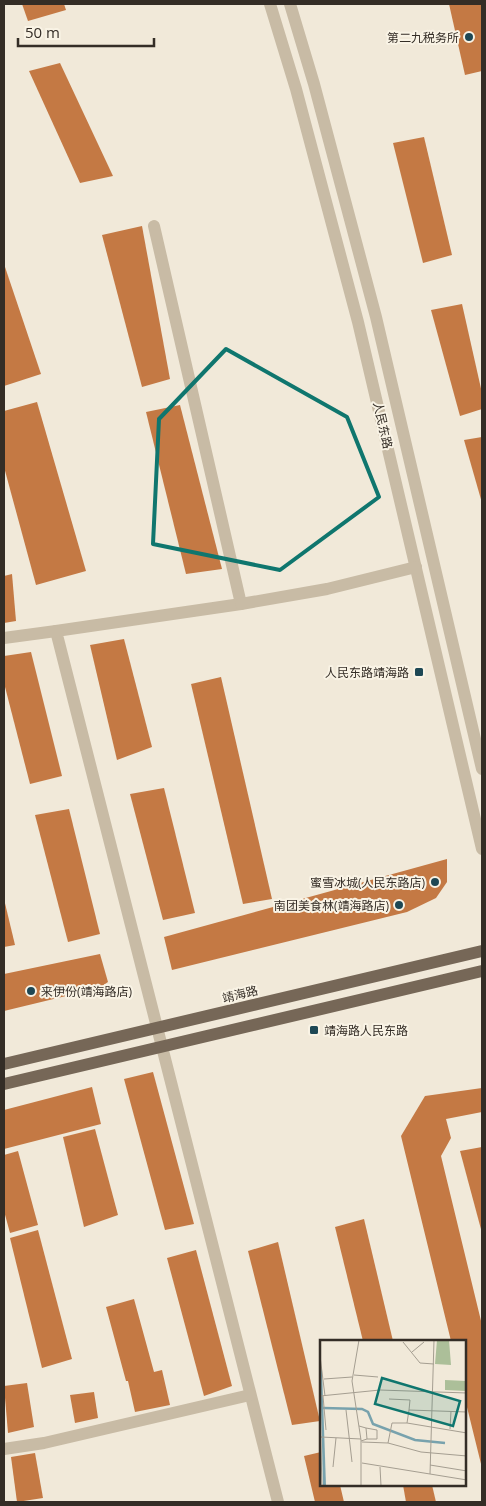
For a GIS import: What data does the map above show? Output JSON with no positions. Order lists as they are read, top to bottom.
{
  "streets": {
    "main road": ["靖海路"],
    "street": ["人民东路"]
  },
  "places": {
    "other": [
      "第二九税务所",
      "蜜雪冰城(人民东路店)",
      "南团美食林(靖海路店)",
      "来伊份(靖海路店)"
    ],
    "transit": ["人民东路靖海路", "靖海路人民东路"]
  },
  "scale_bar": "50 m"
}
